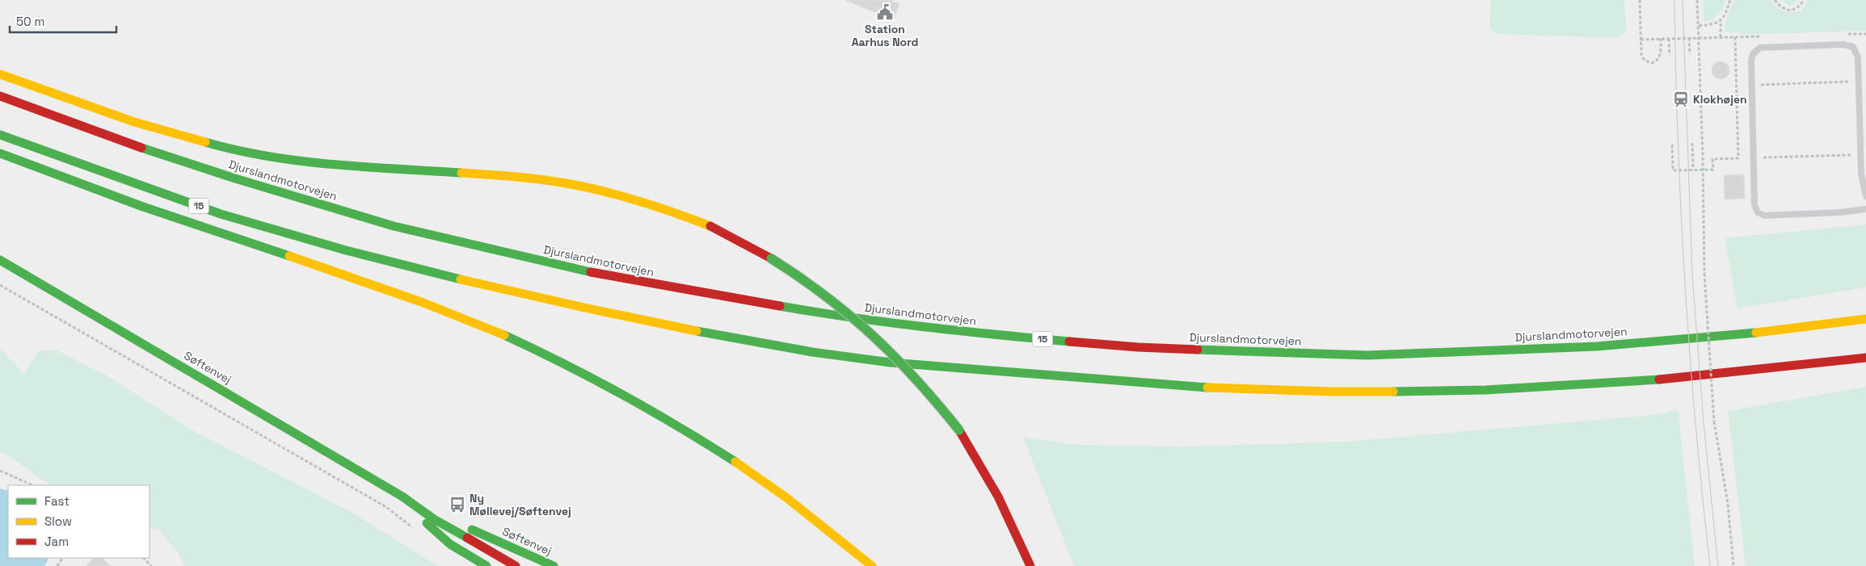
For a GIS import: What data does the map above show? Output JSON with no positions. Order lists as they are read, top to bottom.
{
  "streets": {
    "main road": ["Djurslandmotorvejen", "15", "Søftenvej"]
  },
  "places": {
    "public building": ["Station Aarhus Nord"],
    "station": ["Klokhøjen"],
    "bus stop": ["Ny Møllevej/Søftenvej"]
  },
  "legend": ["Fast", "Slow", "Jam"],
  "scale_bar": "50 m"
}
